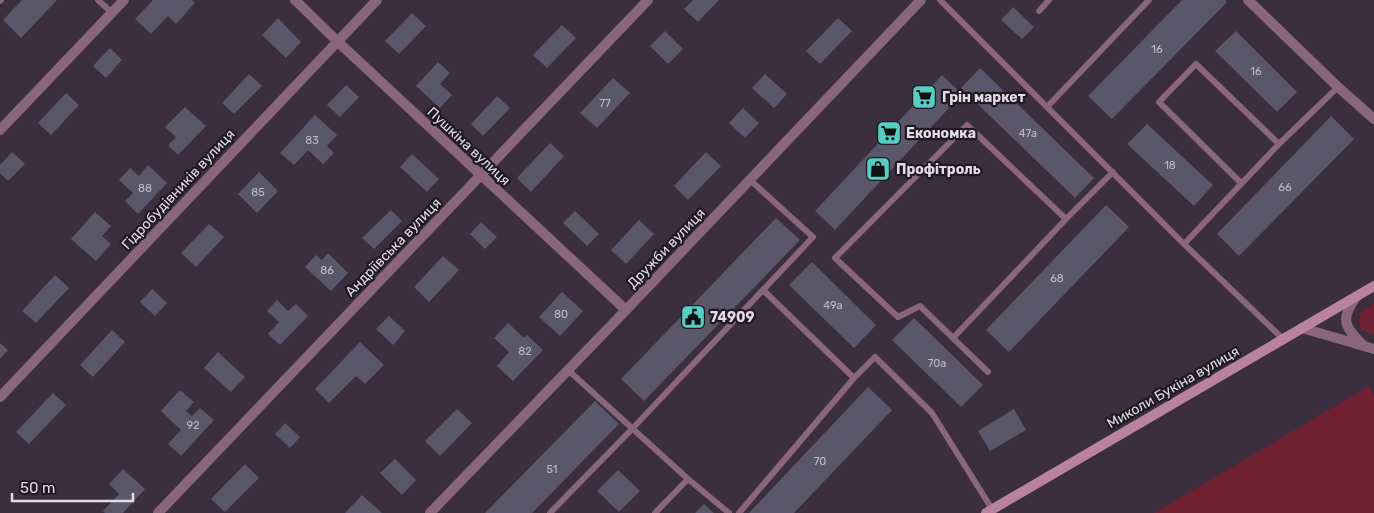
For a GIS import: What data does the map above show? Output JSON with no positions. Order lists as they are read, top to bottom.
{
  "streets": {
    "street": [
      "Пушкіна вулиця",
      "Гідробудівників вулиця",
      "Андріївська вулиця",
      "Дружби вулиця",
      "Миколи Букіна вулиця"
    ]
  },
  "crossings": [
    ["Пушкіна вулиця", "Гідробудівників вулиця"],
    ["Пушкіна вулиця", "Андріївська вулиця"],
    ["Пушкіна вулиця", "Дружби вулиця"]
  ],
  "places": {
    "supermarket": ["Грін маркет", "Економка"],
    "shop": ["Профітроль"],
    "public building": ["74909"]
  },
  "house_numbers": [
    "16",
    "16",
    "77",
    "47а",
    "83",
    "18",
    "66",
    "88",
    "85",
    "86",
    "68",
    "49а",
    "80",
    "82",
    "70а",
    "92",
    "70",
    "51"
  ],
  "scale_bar": "50 m"
}
